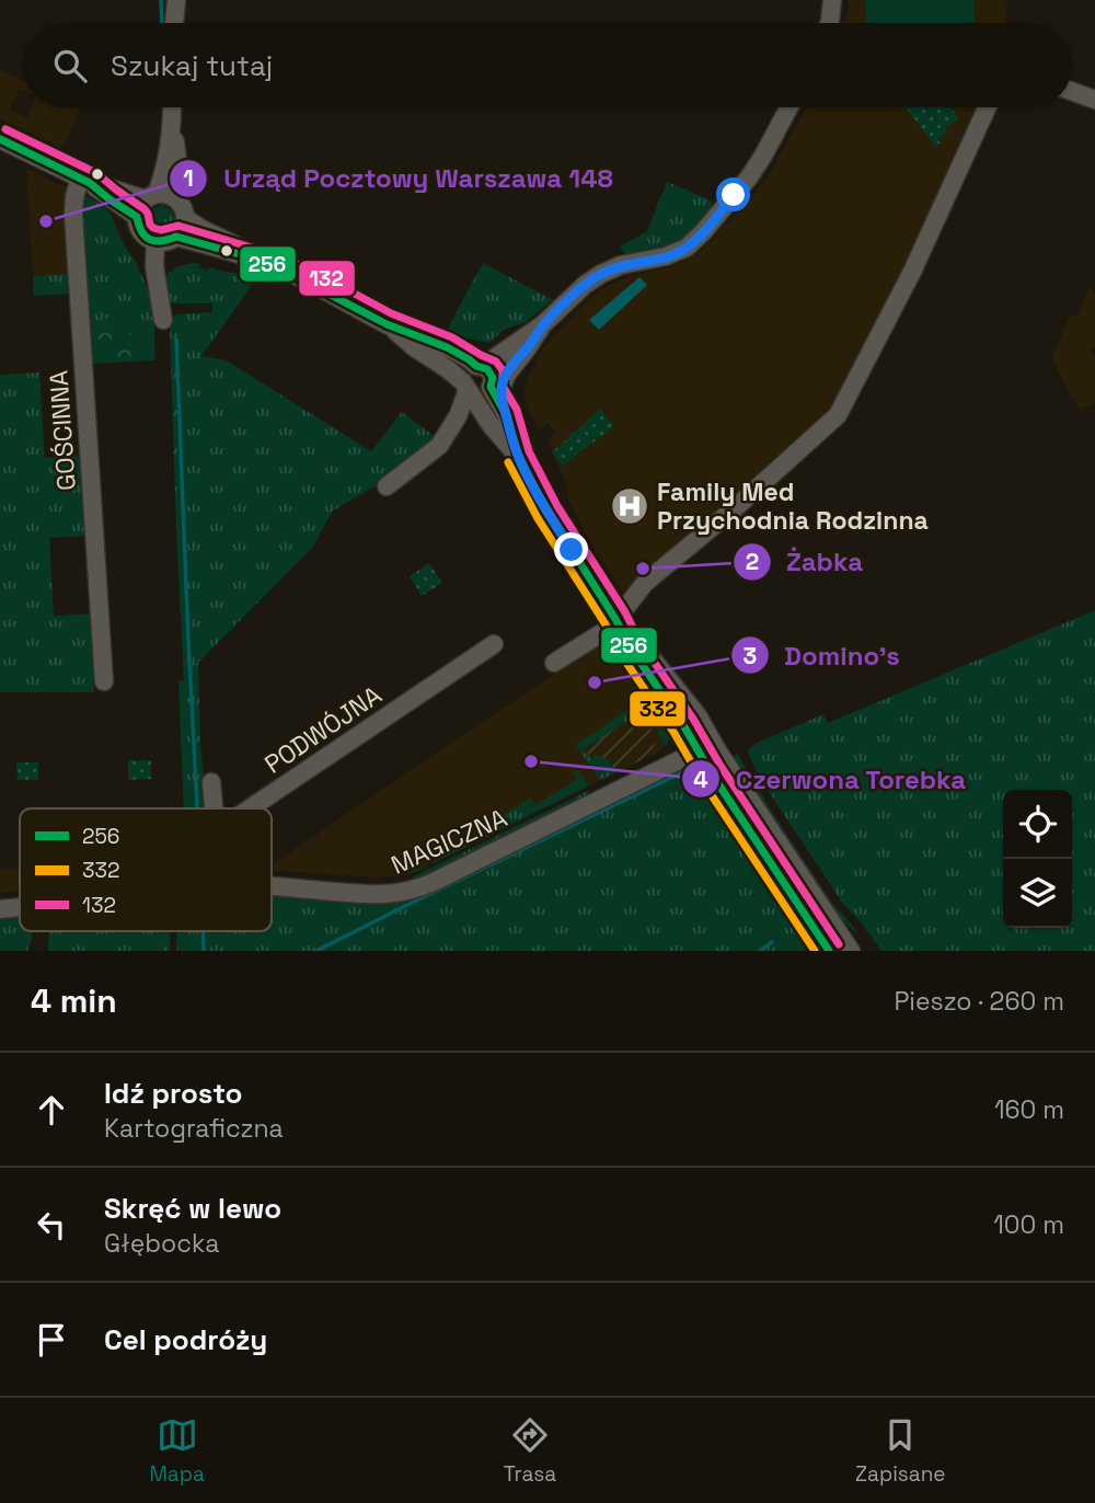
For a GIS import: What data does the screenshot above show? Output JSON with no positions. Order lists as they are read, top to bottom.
{
  "streets": {
    "street": ["GOŚCINNA", "PODWÓJNA", "MAGICZNA"]
  },
  "places": {
    "other": [
      "Urząd Pocztowy Warszawa 148",
      "Żabka",
      "Domino's",
      "Czerwona Torebka"
    ],
    "hospital": ["Family Med Przychodnia Rodzinna"]
  },
  "lines": ["transit line 132", "transit line 256", "transit line 332"],
  "legend": ["256", "332", "132"],
  "page": {
    "search": "Szukaj tutaj",
    "heading": ["4 min", "Pieszo · 260 m"],
    "list": [
      ["Idź prosto", "Kartograficzna", "160 m"],
      ["Skręć w lewo", "Głębocka", "100 m"],
      "Cel podróży"
    ],
    "nav": ["Mapa", "Trasa", "Zapisane"]
  }
}
